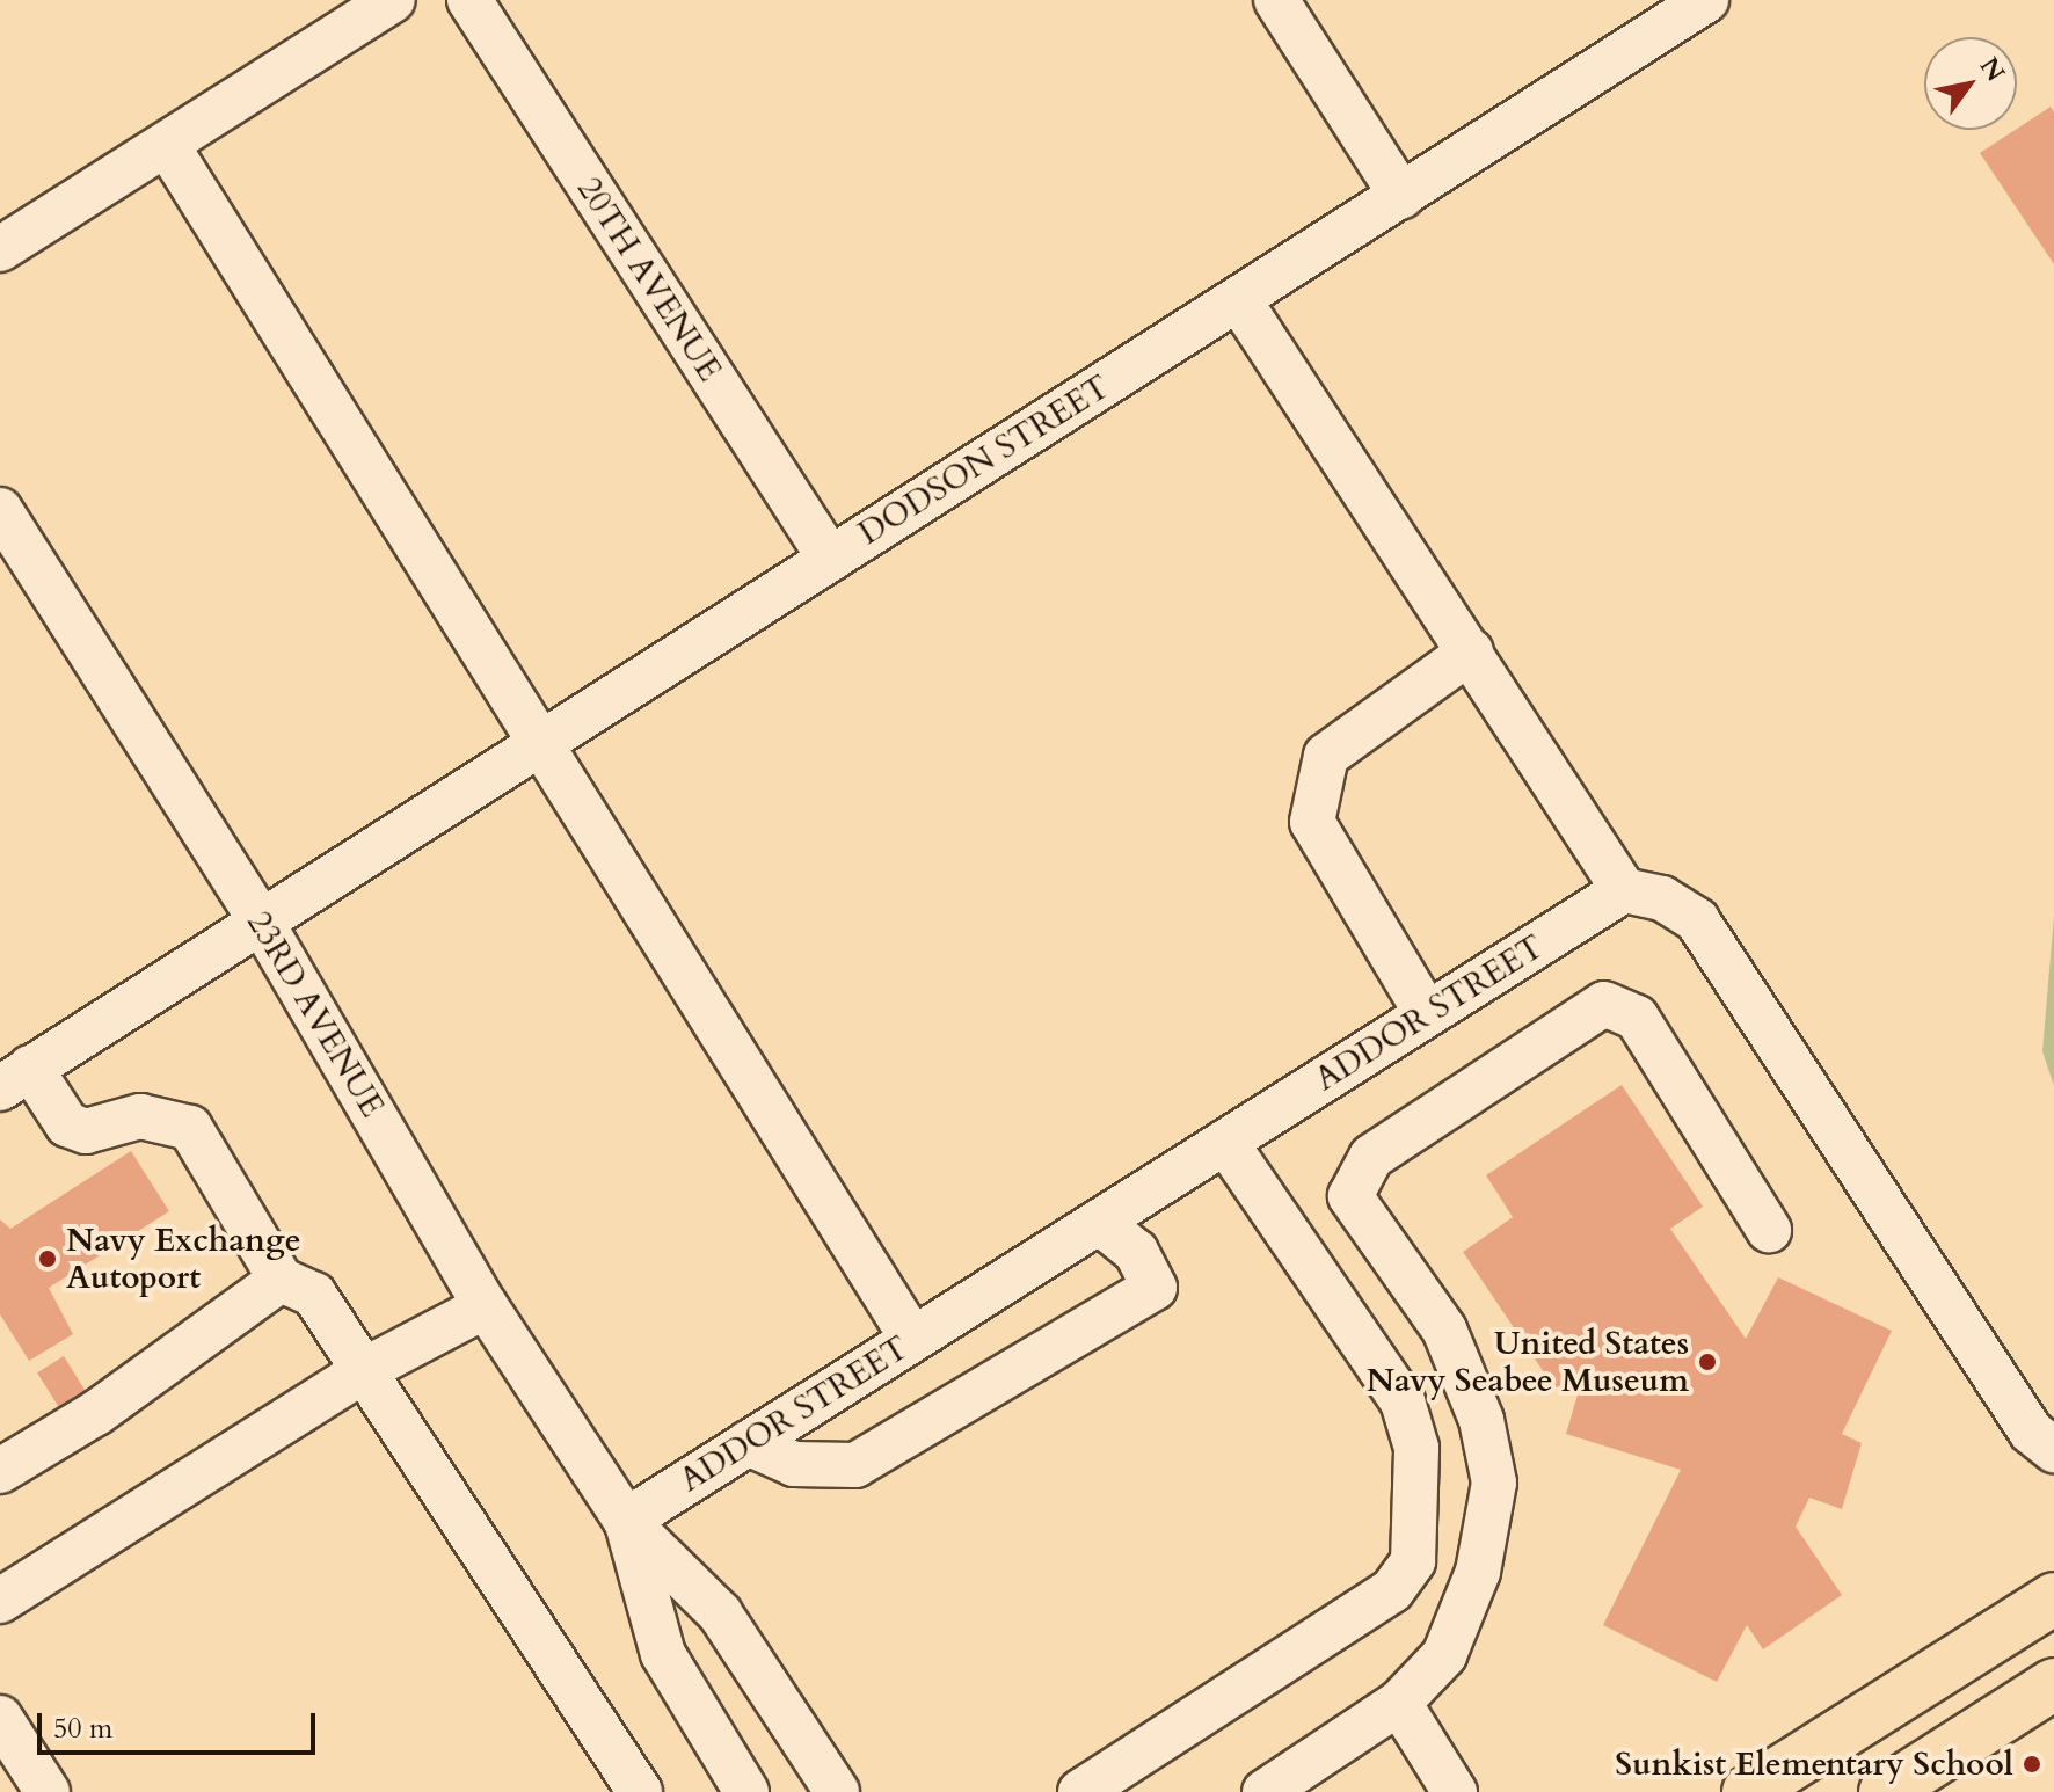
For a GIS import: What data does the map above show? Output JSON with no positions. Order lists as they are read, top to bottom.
{
  "streets": {
    "street": [
      "20TH AVENUE",
      "DODSON STREET",
      "ADDOR STREET",
      "23RD AVENUE"
    ]
  },
  "crossings": [
    ["20TH AVENUE", "DODSON STREET"],
    ["DODSON STREET", "23RD AVENUE"],
    ["ADDOR STREET", "23RD AVENUE"]
  ],
  "places": ["Navy Exchange Autoport", "United States Navy Seabee Museum", "Sunkist Elementary School"],
  "scale_bar": "50 m",
  "north": "top right"
}
